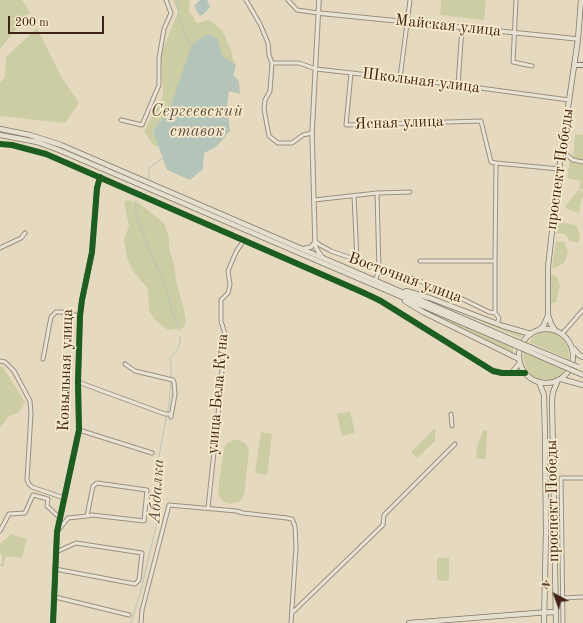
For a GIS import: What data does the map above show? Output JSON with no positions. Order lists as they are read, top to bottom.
{
  "streets": {
    "main road": ["проспект Победы"],
    "street": [
      "Майская улица",
      "Школьная улица",
      "Ясная улица",
      "Восточная улица",
      "Ковыльная улица",
      "улица Бела Куна"
    ]
  },
  "crossings": [
    ["Майская улица", "проспект Победы"],
    ["Школьная улица", "Ясная улица"],
    ["Школьная улица", "проспект Победы"]
  ],
  "water": ["Сергеевский ставок", "Абдалка"],
  "scale_bar": "200 m",
  "north": "top left"
}
